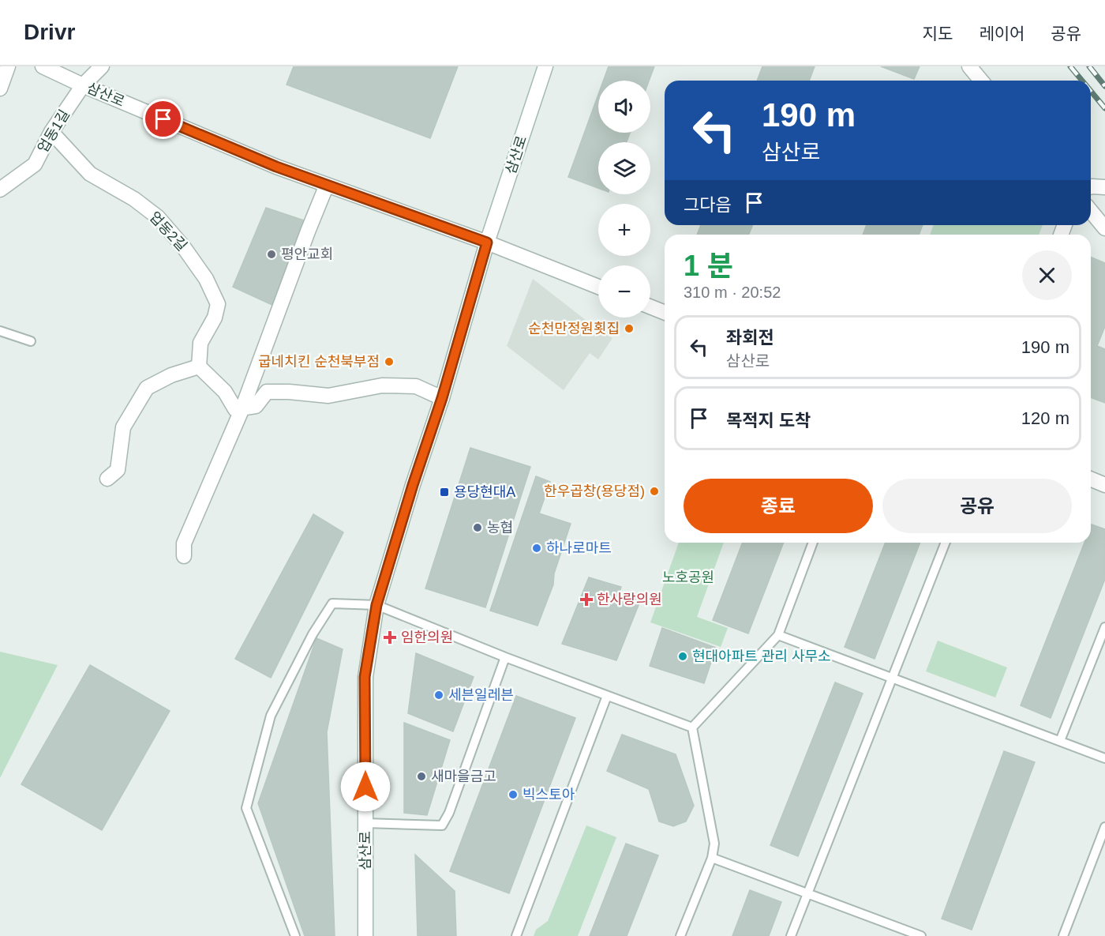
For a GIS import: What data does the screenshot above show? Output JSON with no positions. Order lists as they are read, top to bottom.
{
  "streets": {
    "street": ["삼산로", "업동1길", "업동2길"]
  },
  "crossings": [
    ["삼산로", "업동1길"],
    ["업동1길", "업동2길"]
  ],
  "parks": ["노호공원"],
  "places": {
    "other": [
      "평안교회",
      "순천만정원횟집",
      "굽네치킨 순천북부점",
      "한우곱창(용당점)",
      "농협",
      "하나로마트",
      "현대아파트 관리 사무소",
      "세븐일레븐",
      "새마을금고",
      "빅스토아"
    ],
    "transit": ["용당현대A"],
    "health": ["한사랑의원", "임한의원"]
  },
  "page": {
    "header": "Drivr",
    "nav": ["지도", "레이어", "공유"],
    "map_buttons": ["+", "−"],
    "turn": ["190 m", "삼산로"],
    "then": "그다음",
    "heading": ["1 분", "310 m · 20:52"],
    "list": [
      {
        "name": "좌회전",
        "note": "삼산로",
        "value": "190 m"
      },
      {
        "name": "목적지 도착",
        "value": "120 m"
      }
    ],
    "buttons": ["종료", "공유"]
  }
}
